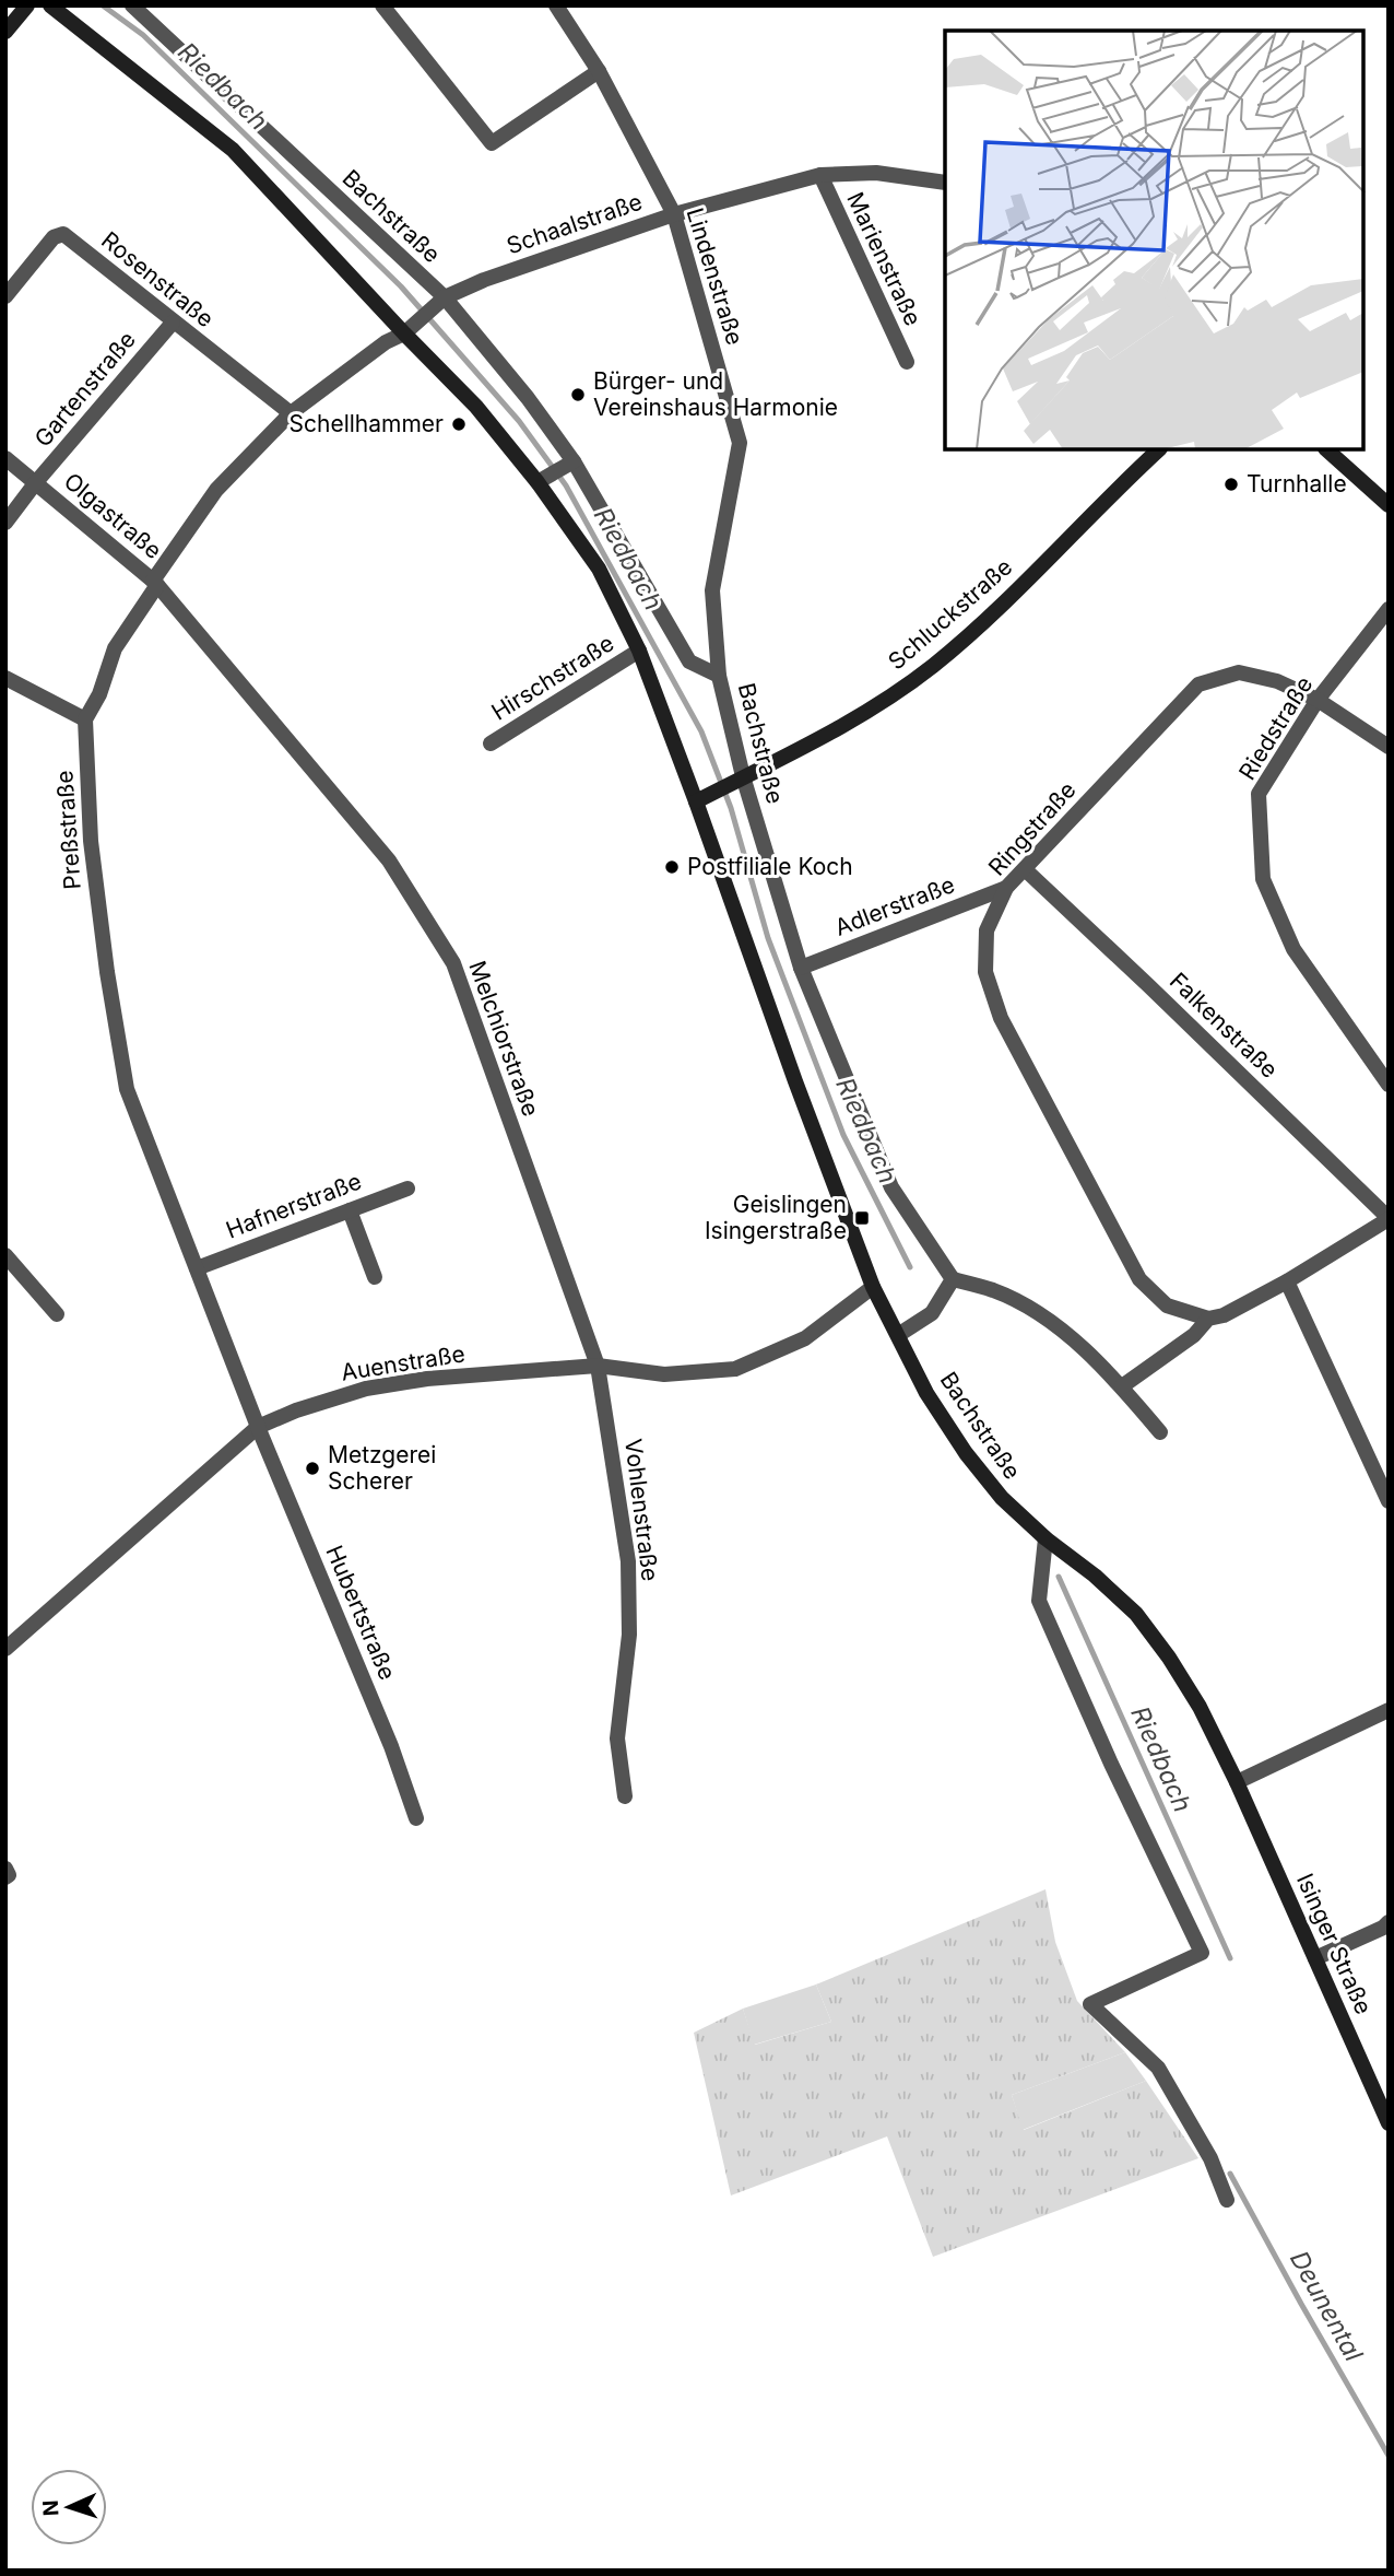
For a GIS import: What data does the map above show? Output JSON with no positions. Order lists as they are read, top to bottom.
{
  "streets": {
    "street": [
      "Bachstraße",
      "Schaalstraße",
      "Marienstraße",
      "Lindenstraße",
      "Rosenstraße",
      "Gartenstraße",
      "Olgastraße",
      "Schluckstraße",
      "Hirschstraße",
      "Riedstraße",
      "Ringstraße",
      "Preßstraße",
      "Adlerstraße",
      "Falkenstraße",
      "Melchiorstraße",
      "Hafnerstraße",
      "Auenstraße",
      "Vohlenstraße",
      "Hubertstraße",
      "Isinger Straße"
    ]
  },
  "crossings": [
    ["Bachstraße", "Schaalstraße"],
    ["Bachstraße", "Lindenstraße"],
    ["Bachstraße", "Schluckstraße"],
    ["Bachstraße", "Hirschstraße"],
    ["Bachstraße", "Preßstraße"],
    ["Bachstraße", "Adlerstraße"],
    ["Bachstraße", "Auenstraße"],
    ["Bachstraße", "Isinger Straße"],
    ["Schaalstraße", "Marienstraße"],
    ["Schaalstraße", "Lindenstraße"],
    ["Schaalstraße", "Preßstraße"],
    ["Rosenstraße", "Gartenstraße"],
    ["Rosenstraße", "Preßstraße"],
    ["Gartenstraße", "Olgastraße"],
    ["Olgastraße", "Preßstraße"],
    ["Olgastraße", "Melchiorstraße"],
    ["Riedstraße", "Ringstraße"],
    ["Ringstraße", "Adlerstraße"],
    ["Ringstraße", "Falkenstraße"],
    ["Preßstraße", "Melchiorstraße"],
    ["Preßstraße", "Hafnerstraße"],
    ["Preßstraße", "Auenstraße"],
    ["Preßstraße", "Hubertstraße"],
    ["Melchiorstraße", "Auenstraße"],
    ["Melchiorstraße", "Vohlenstraße"],
    ["Auenstraße", "Vohlenstraße"],
    ["Auenstraße", "Hubertstraße"]
  ],
  "water": ["Riedbach", "Deunental"],
  "places": {
    "other": [
      "Bürger- und Vereinshaus Harmonie",
      "Schellhammer",
      "Turnhalle",
      "Postfiliale Koch",
      "Metzgerei Scherer"
    ],
    "transit": ["Geislingen Isingerstraße"]
  },
  "north": "left"
}
